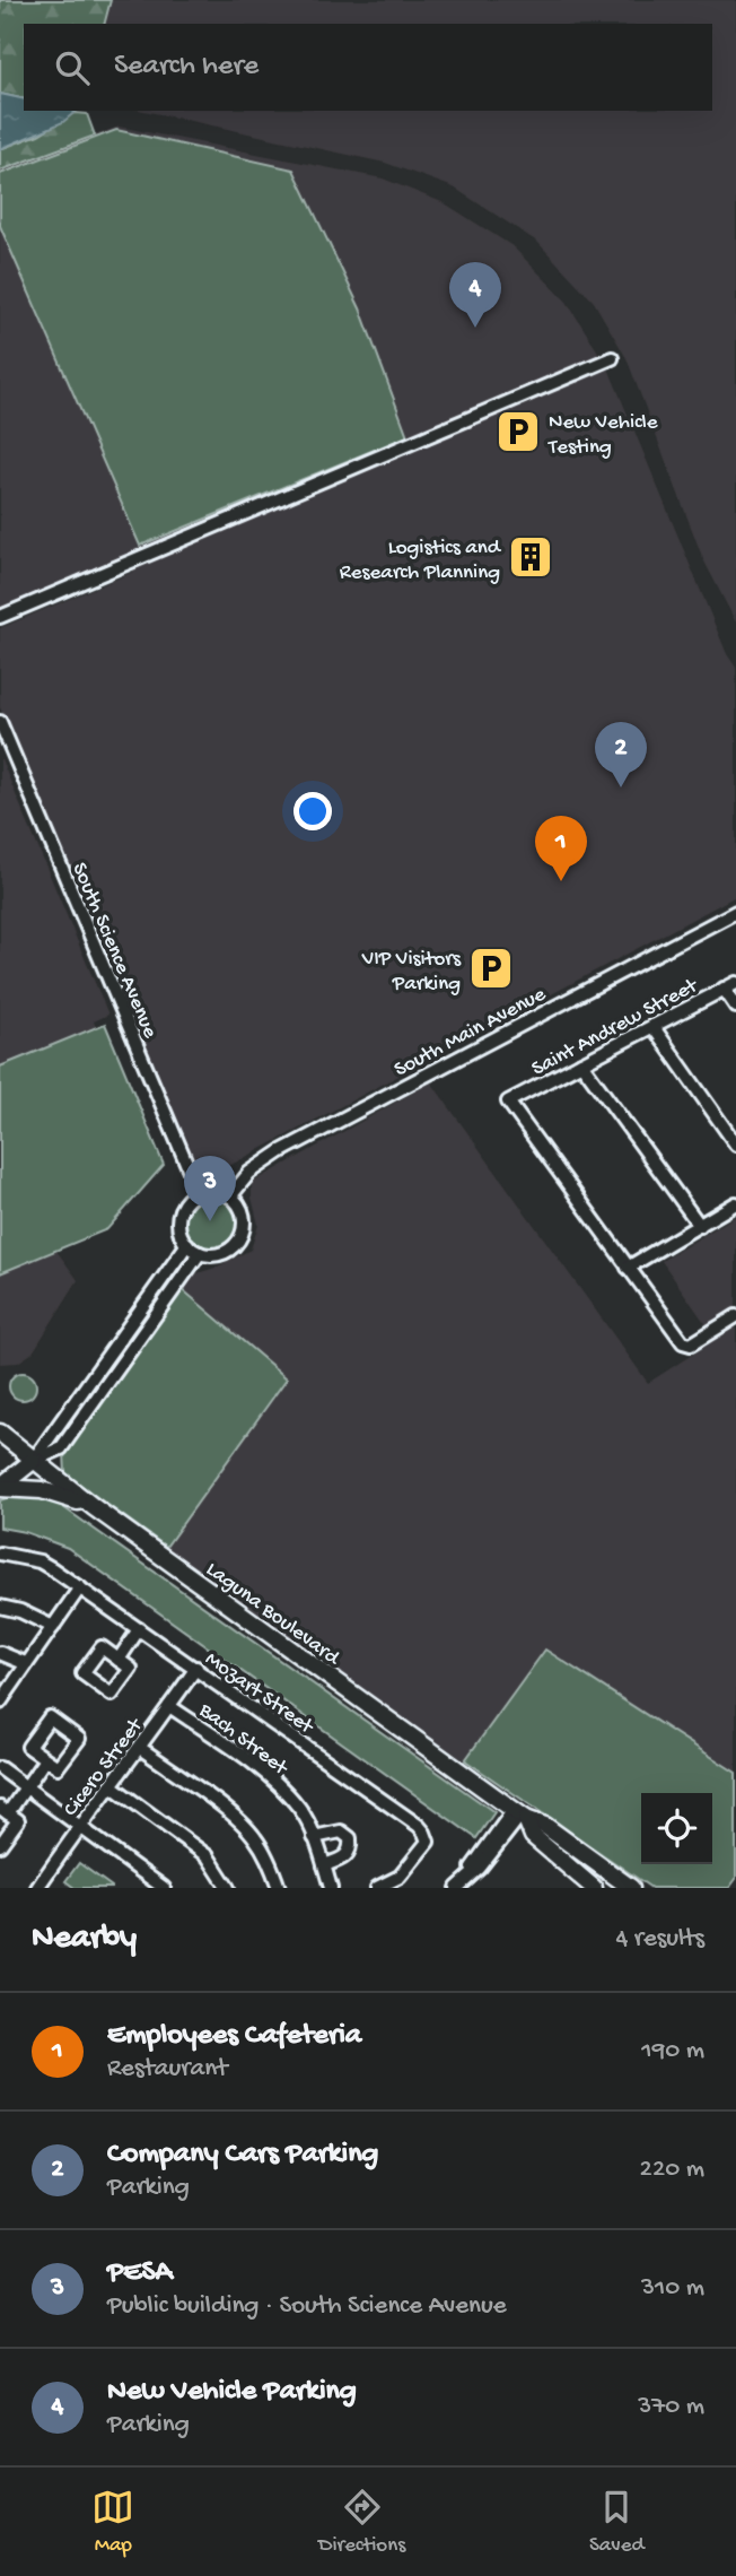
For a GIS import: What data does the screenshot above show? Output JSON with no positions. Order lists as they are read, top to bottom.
{
  "streets": {
    "main road": ["Laguna Boulevard"],
    "street": [
      "South Science Avenue",
      "Saint Andrew Street",
      "South Main Avenue",
      "Mozart Street",
      "Bach Street",
      "Cicero Street"
    ]
  },
  "crossings": [
    ["South Science Avenue", "South Main Avenue"],
    ["Mozart Street", "Cicero Street"],
    ["Bach Street", "Cicero Street"]
  ],
  "places": {
    "parking": ["New Vehicle Testing", "VIP Visitors Parking"],
    "building": ["Logistics and Research Planning"]
  },
  "page": {
    "search": "Search here",
    "pins": [
      "4",
      "2",
      "1",
      "3"
    ],
    "heading": ["Nearby", "4 results"],
    "list": [
      {
        "mark": "1",
        "name": "Employees Cafeteria",
        "note": "Restaurant",
        "value": "190 m"
      },
      {
        "mark": "2",
        "name": "Company Cars Parking",
        "note": "Parking",
        "value": "220 m"
      },
      {
        "mark": "3",
        "name": "PESA",
        "note": "Public building · South Science Avenue",
        "value": "310 m"
      },
      {
        "mark": "4",
        "name": "New Vehicle Parking",
        "note": "Parking",
        "value": "370 m"
      }
    ],
    "nav": ["Map", "Directions", "Saved"]
  }
}
